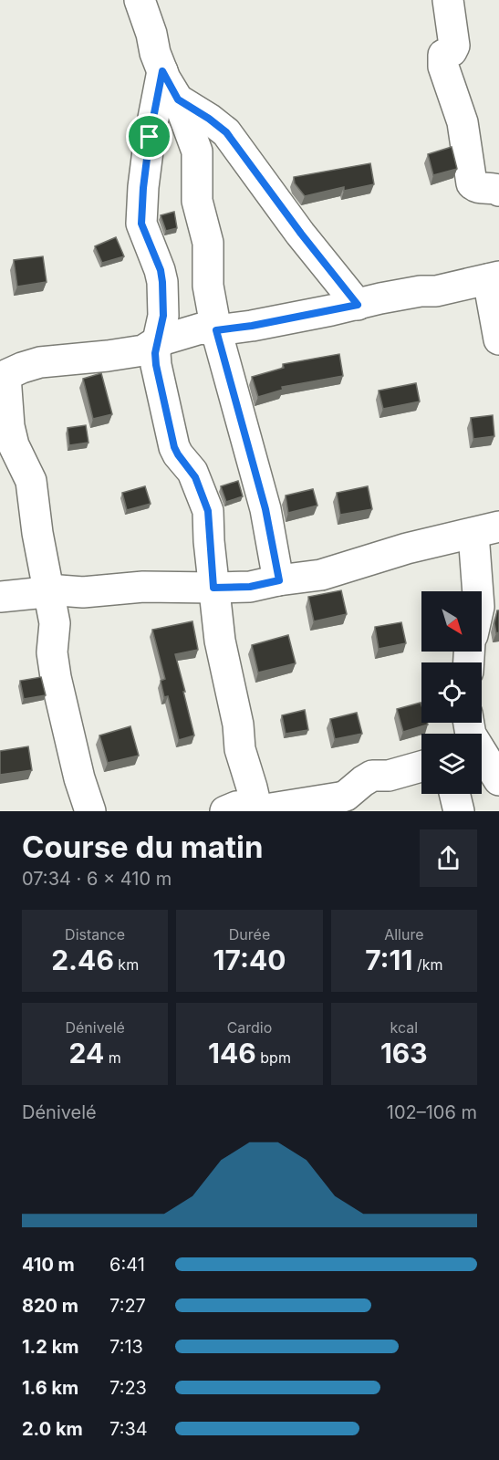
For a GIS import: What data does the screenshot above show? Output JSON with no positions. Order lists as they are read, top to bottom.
{
  "north": "bottom right",
  "page": {
    "heading": ["Course du matin", "07:34 · 6 × 410 m"],
    "stats": [
      ["Distance", "2.46 km"],
      ["Durée", "17:40"],
      ["Allure", "7:11 /km"],
      ["Dénivelé", "24 m"],
      ["Cardio", "146 bpm"],
      ["kcal", "163"]
    ],
    "chart": ["Dénivelé", "102–106 m"],
    "list": [
      {
        "name": "410 m",
        "note": "6:41"
      },
      {
        "name": "820 m",
        "note": "7:27"
      },
      {
        "name": "1.2 km",
        "note": "7:13"
      },
      {
        "name": "1.6 km",
        "note": "7:23"
      },
      {
        "name": "2.0 km",
        "note": "7:34"
      }
    ]
  }
}
